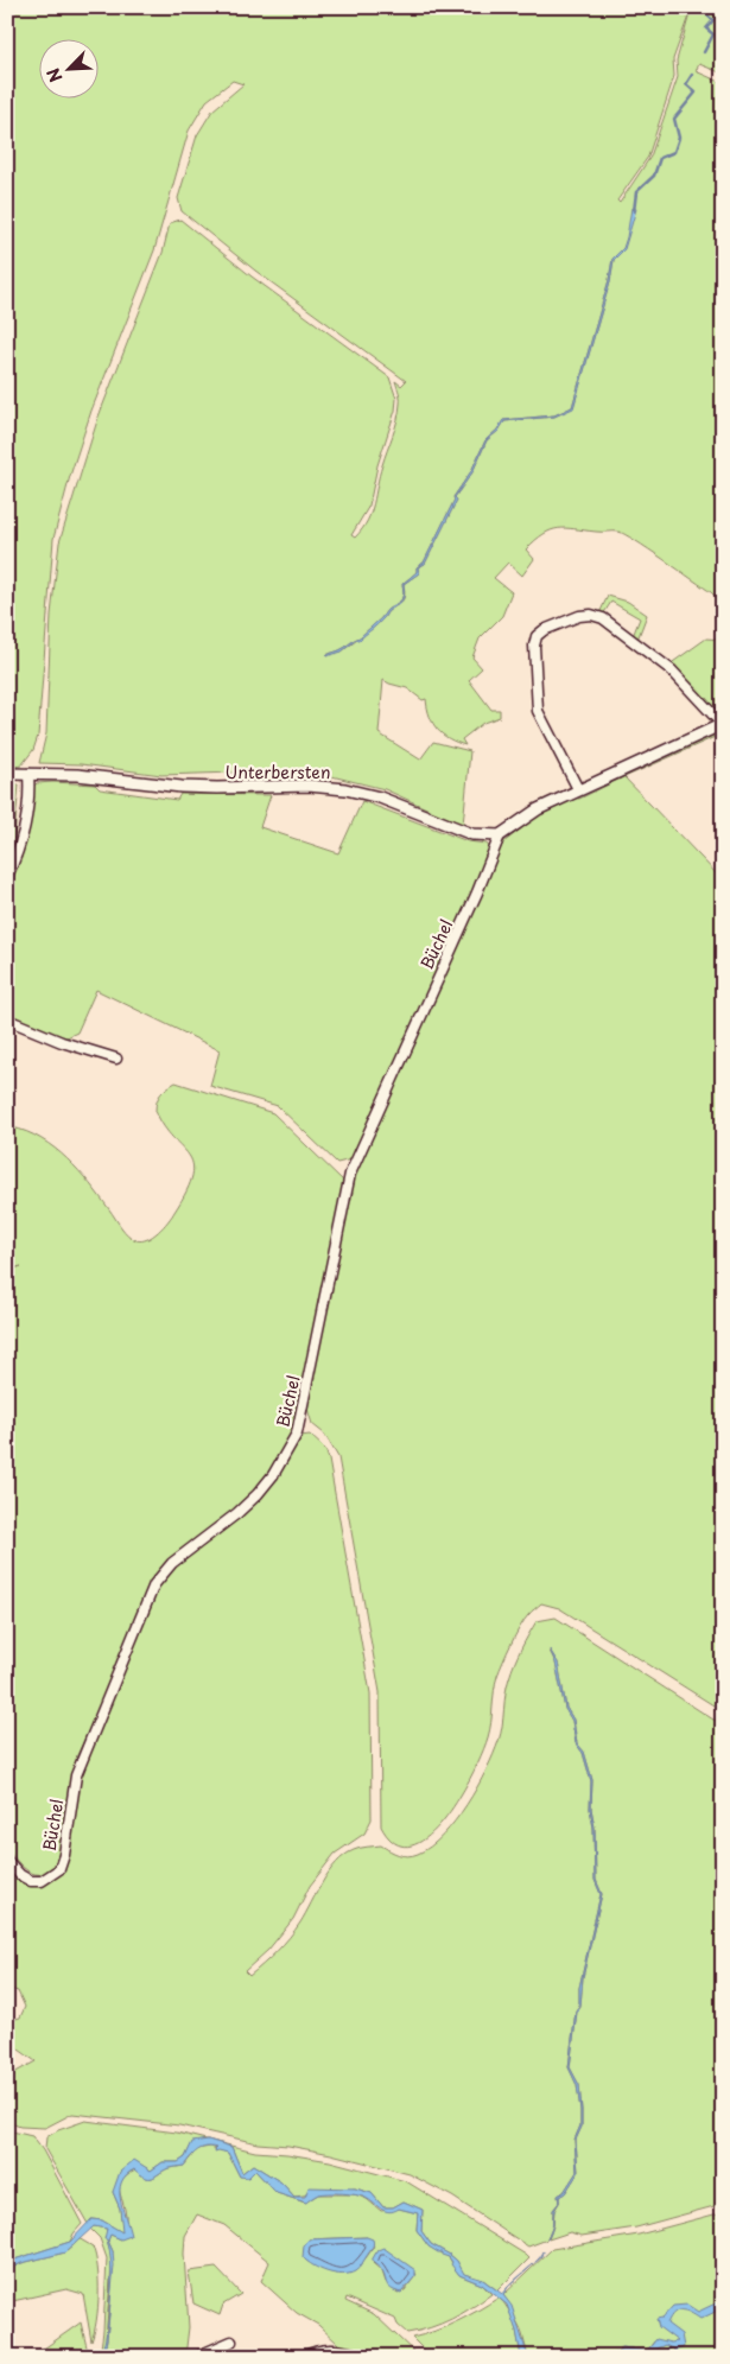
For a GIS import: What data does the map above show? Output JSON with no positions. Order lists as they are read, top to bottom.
{
  "streets": {
    "street": ["Unterbersten", "Büchel"]
  },
  "crossings": [
    ["Unterbersten", "Büchel"]
  ],
  "north": "bottom left"
}
